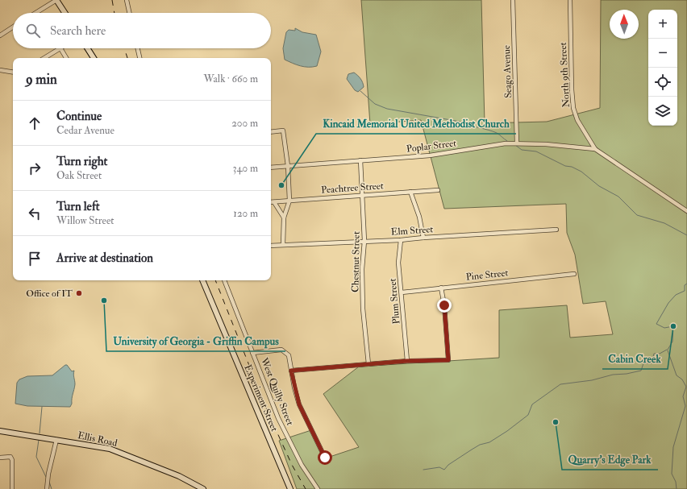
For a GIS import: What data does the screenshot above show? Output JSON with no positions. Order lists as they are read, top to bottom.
{
  "streets": {
    "main road": ["Experiment Street", "Ellis Road"],
    "street": [
      "Seago Avenue",
      "North 9th Street",
      "Poplar Street",
      "Peachtree Street",
      "Elm Street",
      "Chestnut Street",
      "Pine Street",
      "Plum Street",
      "West Quilly Street"
    ]
  },
  "crossings": [
    ["Seago Avenue", "Poplar Street"],
    ["North 9th Street", "Poplar Street"],
    ["Poplar Street", "Chestnut Street"],
    ["Peachtree Street", "Chestnut Street"],
    ["Elm Street", "Chestnut Street"],
    ["Elm Street", "Plum Street"],
    ["Pine Street", "Plum Street"]
  ],
  "places": [
    "Kincaid Memorial United Methodist Church",
    "Office of IT",
    "University of Georgia - Griffin Campus",
    "Cabin Creek",
    "Quarry's Edge Park"
  ],
  "north": "top",
  "page": {
    "map_buttons": ["+", "−"],
    "search": "Search here",
    "heading": ["9 min", "Walk · 660 m"],
    "list": [
      ["Continue", "Cedar Avenue", "200 m"],
      ["Turn right", "Oak Street", "340 m"],
      ["Turn left", "Willow Street", "120 m"],
      "Arrive at destination"
    ]
  }
}
